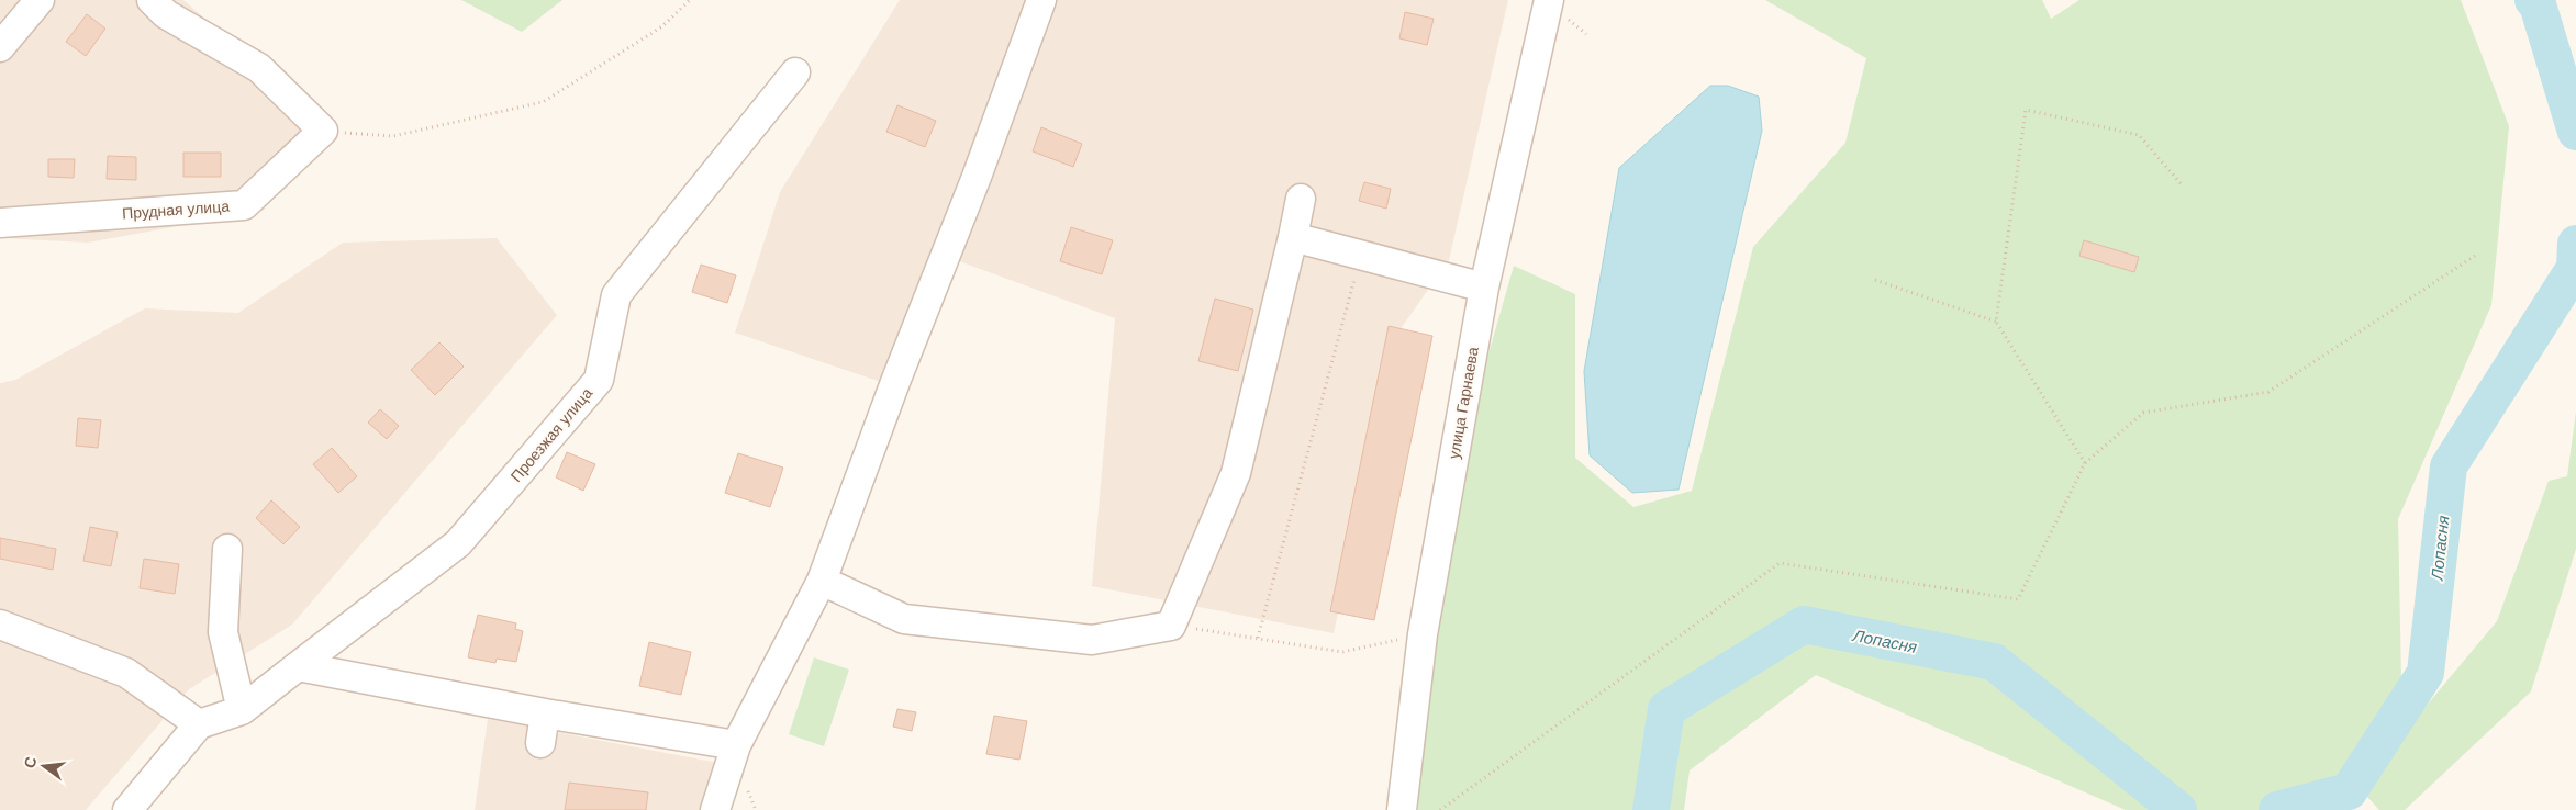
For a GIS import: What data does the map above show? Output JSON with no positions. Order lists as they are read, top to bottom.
{
  "streets": {
    "street": ["Прудная улица", "улица Гарнаева", "Проезжая улица"]
  },
  "water": ["Лопасня"],
  "north": "left"
}
